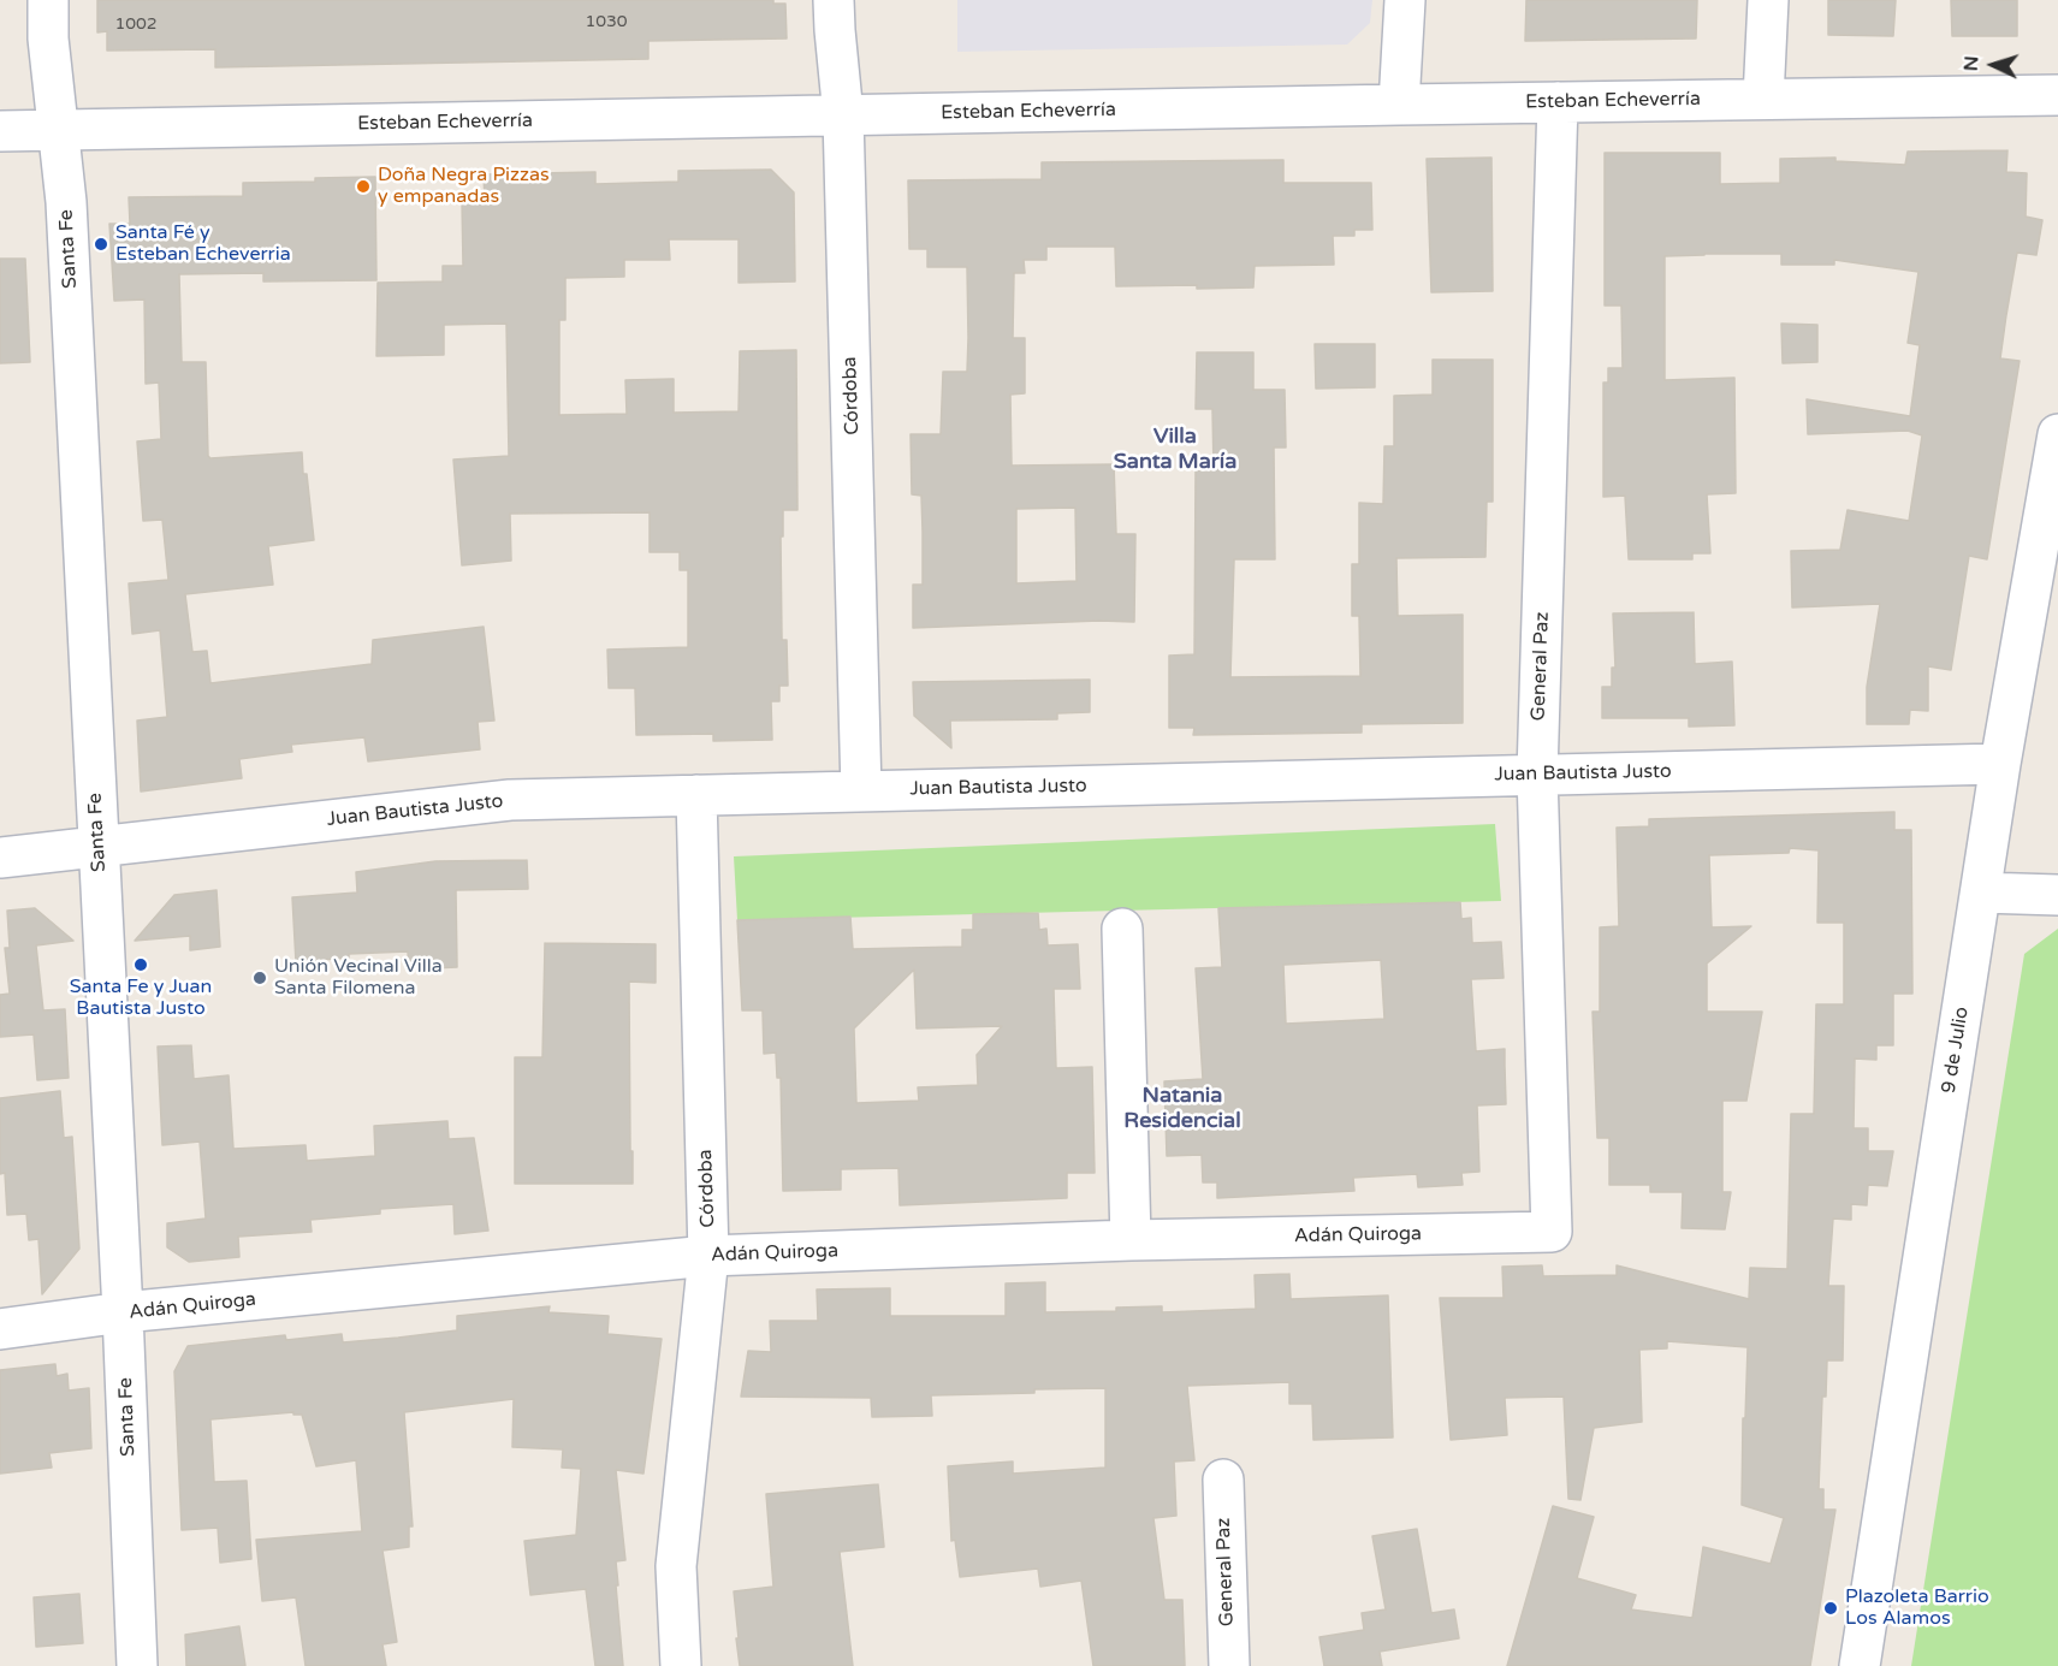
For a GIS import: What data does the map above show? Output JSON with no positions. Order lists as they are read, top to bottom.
{
  "streets": {
    "street": [
      "Esteban Echeverría",
      "Santa Fe",
      "Córdoba",
      "General Paz",
      "Juan Bautista Justo",
      "9 de Julio",
      "Adán Quiroga"
    ]
  },
  "crossings": [
    ["Esteban Echeverría", "Santa Fe"],
    ["Esteban Echeverría", "Córdoba"],
    ["Esteban Echeverría", "General Paz"],
    ["Santa Fe", "Juan Bautista Justo"],
    ["Santa Fe", "Adán Quiroga"],
    ["Córdoba", "Juan Bautista Justo"],
    ["Córdoba", "Adán Quiroga"],
    ["General Paz", "Juan Bautista Justo"],
    ["General Paz", "Adán Quiroga"],
    ["Juan Bautista Justo", "9 de Julio"]
  ],
  "districts": ["Villa Santa María", "Natania Residencial"],
  "places": [
    "Doña Negra Pizzas y empanadas",
    "Santa Fé y Esteban Echeverria",
    "Santa Fe y Juan Bautista Justo",
    "Unión Vecinal Villa Santa Filomena",
    "Plazoleta Barrio Los Alamos"
  ],
  "house_numbers": ["1030", "1002"],
  "north": "left"
}
